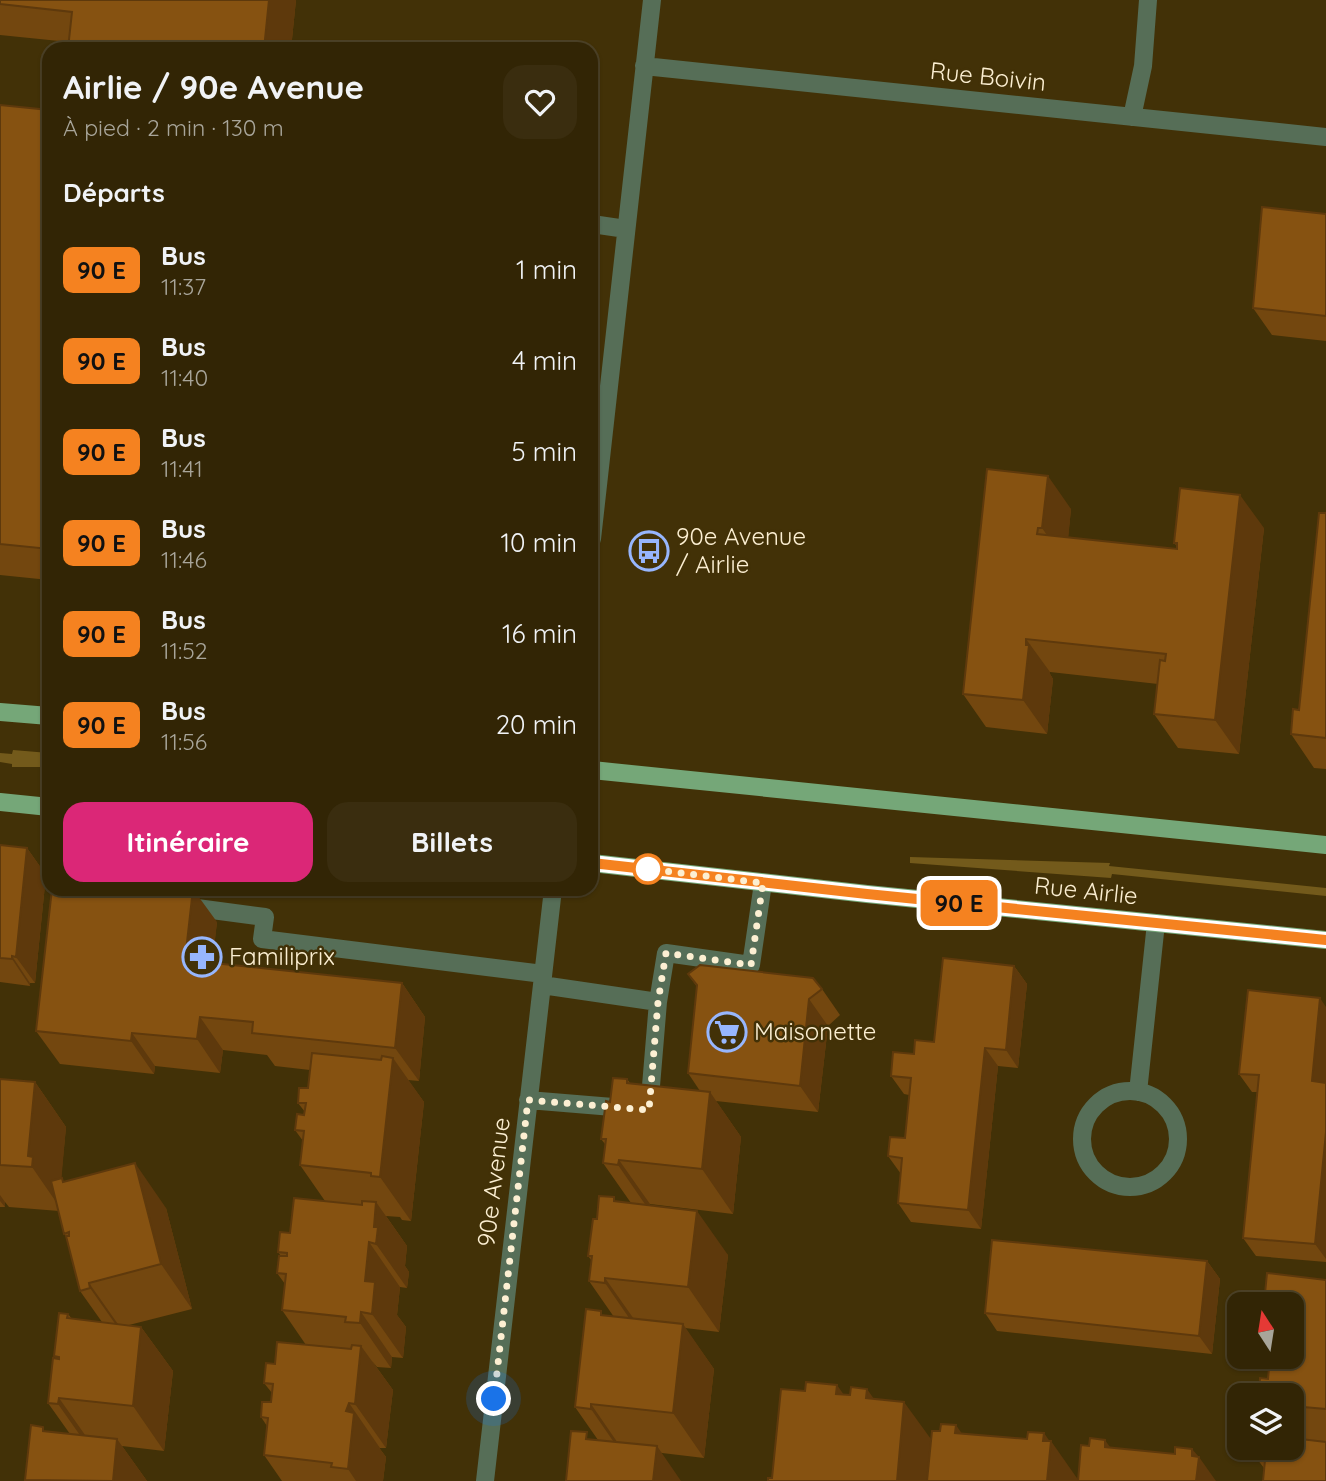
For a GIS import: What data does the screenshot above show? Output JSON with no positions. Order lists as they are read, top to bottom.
{
  "streets": {
    "main road": ["Rue Airlie"],
    "street": ["Rue Boivin", "90e Avenue"]
  },
  "places": {
    "bus stop": ["90e Avenue / Airlie"],
    "pharmacy": ["Familiprix"],
    "supermarket": ["Maisonette"]
  },
  "north": "top",
  "page": {
    "on_map": "90 E",
    "heading": [
      ["Airlie / 90e Avenue", "À pied · 2 min · 130 m"],
      "Départs"
    ],
    "list": [
      {
        "mark": "90 E",
        "name": "Bus",
        "note": "11:37",
        "value": "1 min"
      },
      {
        "mark": "90 E",
        "name": "Bus",
        "note": "11:40",
        "value": "4 min"
      },
      {
        "mark": "90 E",
        "name": "Bus",
        "note": "11:41",
        "value": "5 min"
      },
      {
        "mark": "90 E",
        "name": "Bus",
        "note": "11:46",
        "value": "10 min"
      },
      {
        "mark": "90 E",
        "name": "Bus",
        "note": "11:52",
        "value": "16 min"
      },
      {
        "mark": "90 E",
        "name": "Bus",
        "note": "11:56",
        "value": "20 min"
      }
    ],
    "buttons": ["Itinéraire", "Billets"]
  }
}
